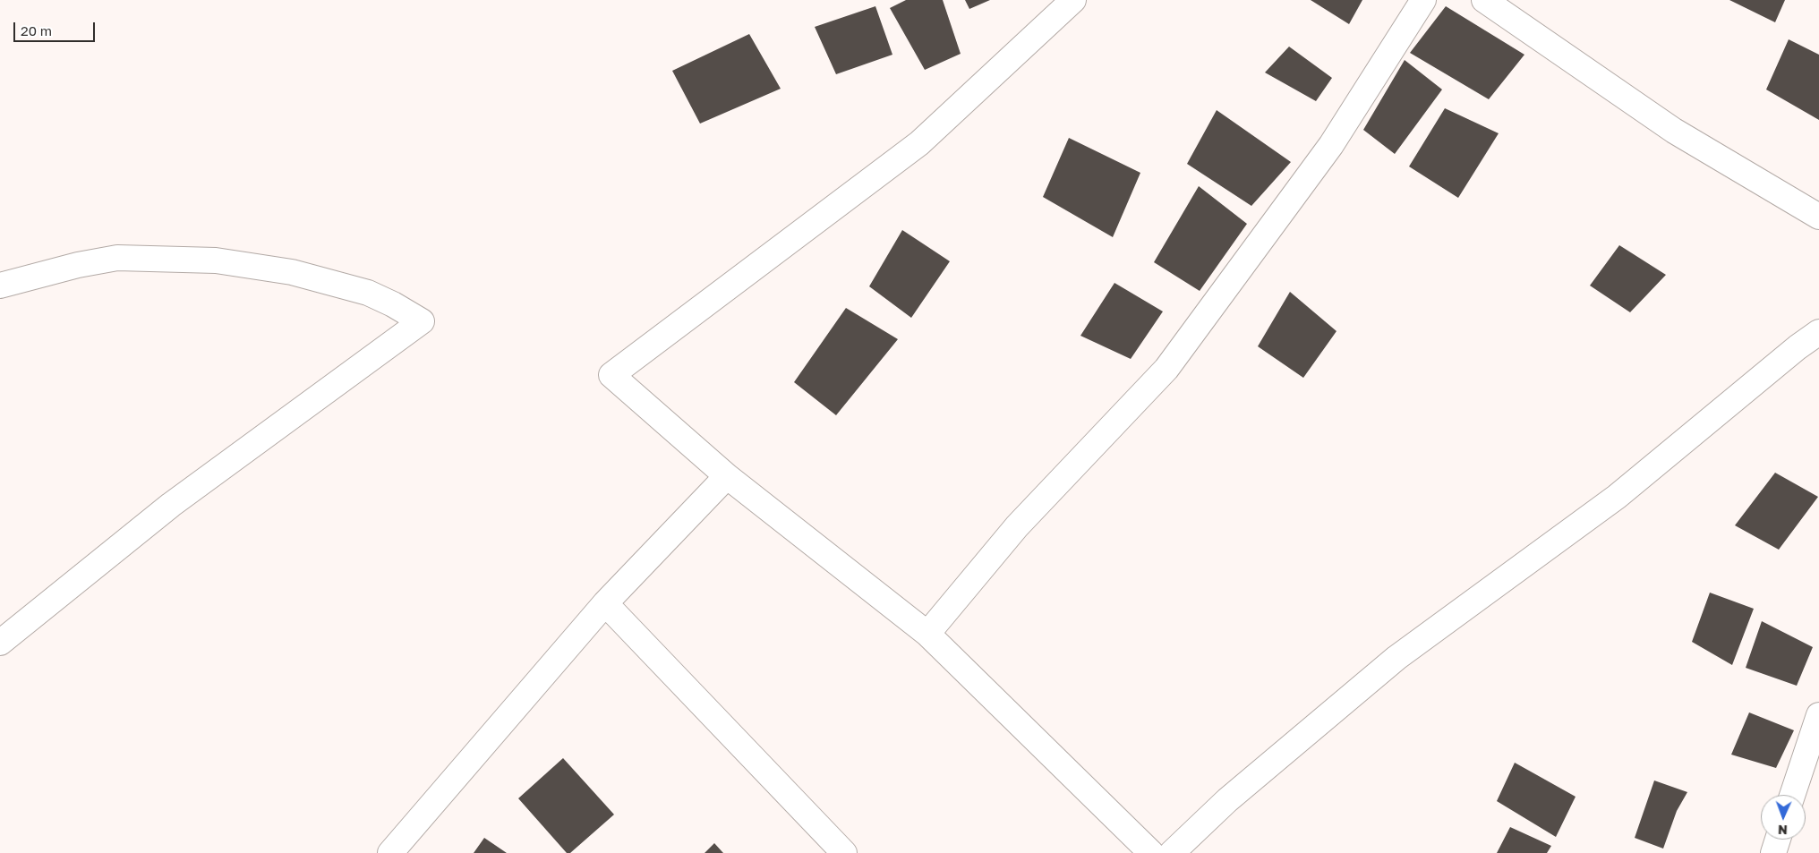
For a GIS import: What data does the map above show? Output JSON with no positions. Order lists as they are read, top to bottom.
{
  "scale_bar": "20 m",
  "north": "bottom"
}
